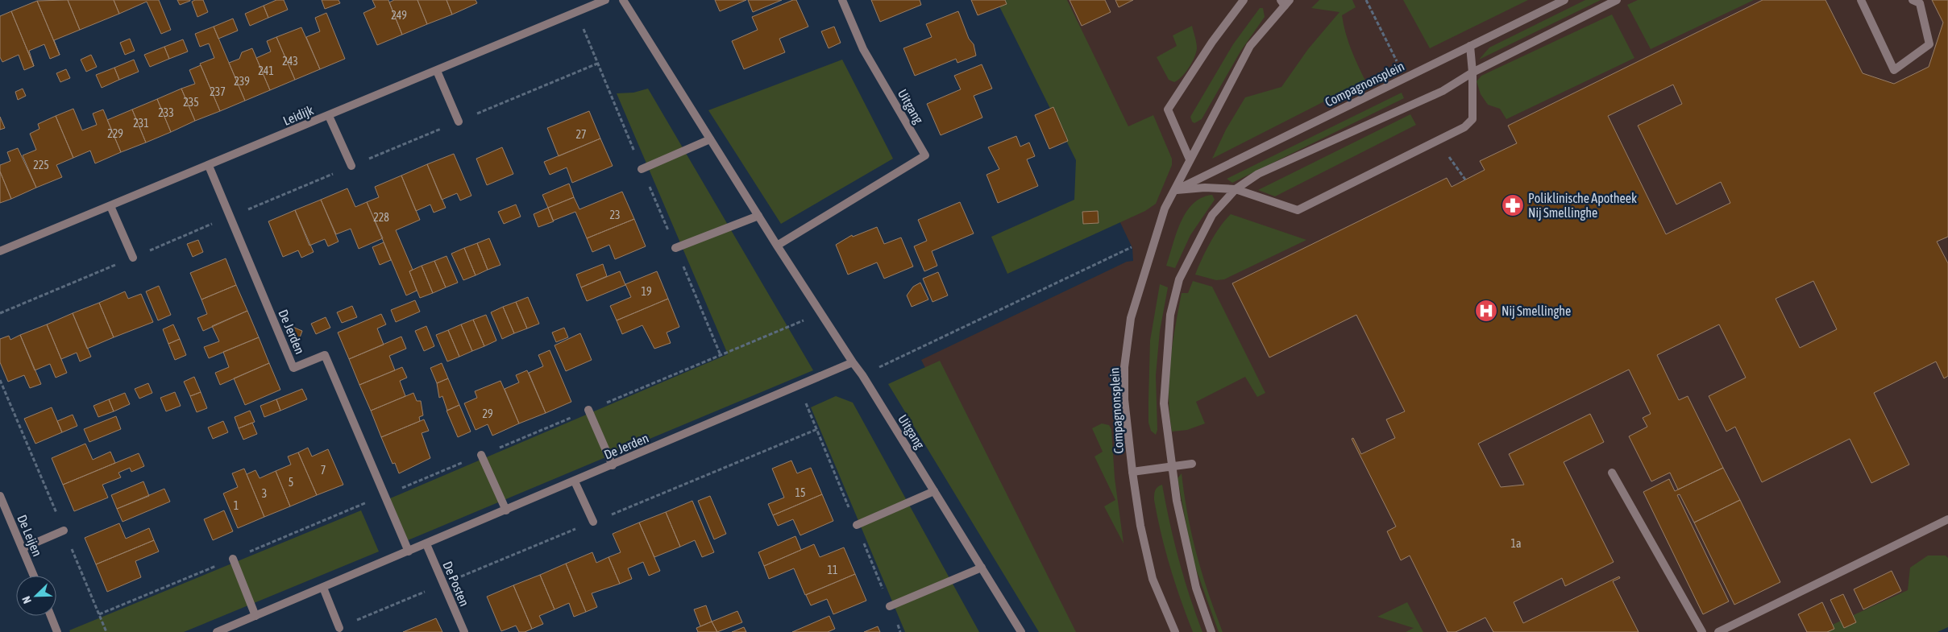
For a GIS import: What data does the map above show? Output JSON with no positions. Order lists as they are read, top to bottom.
{
  "streets": {
    "street": [
      "Compagnonsplein",
      "Uitgang",
      "Leidijk",
      "De Jerden",
      "De Leijen",
      "De Posten"
    ]
  },
  "crossings": [
    ["Uitgang", "De Jerden"],
    ["Leidijk", "De Jerden"],
    ["De Jerden", "De Posten"]
  ],
  "places": {
    "pharmacy": ["Poliklinische Apotheek Nij Smellinghe"],
    "hospital": ["Nij Smellinghe"]
  },
  "house_numbers": [
    "249",
    "243",
    "241",
    "239",
    "237",
    "235",
    "233",
    "231",
    "229",
    "27",
    "225",
    "23",
    "228",
    "19",
    "29",
    "7",
    "5",
    "15",
    "3",
    "1",
    "1a",
    "11"
  ],
  "north": "bottom left"
}
